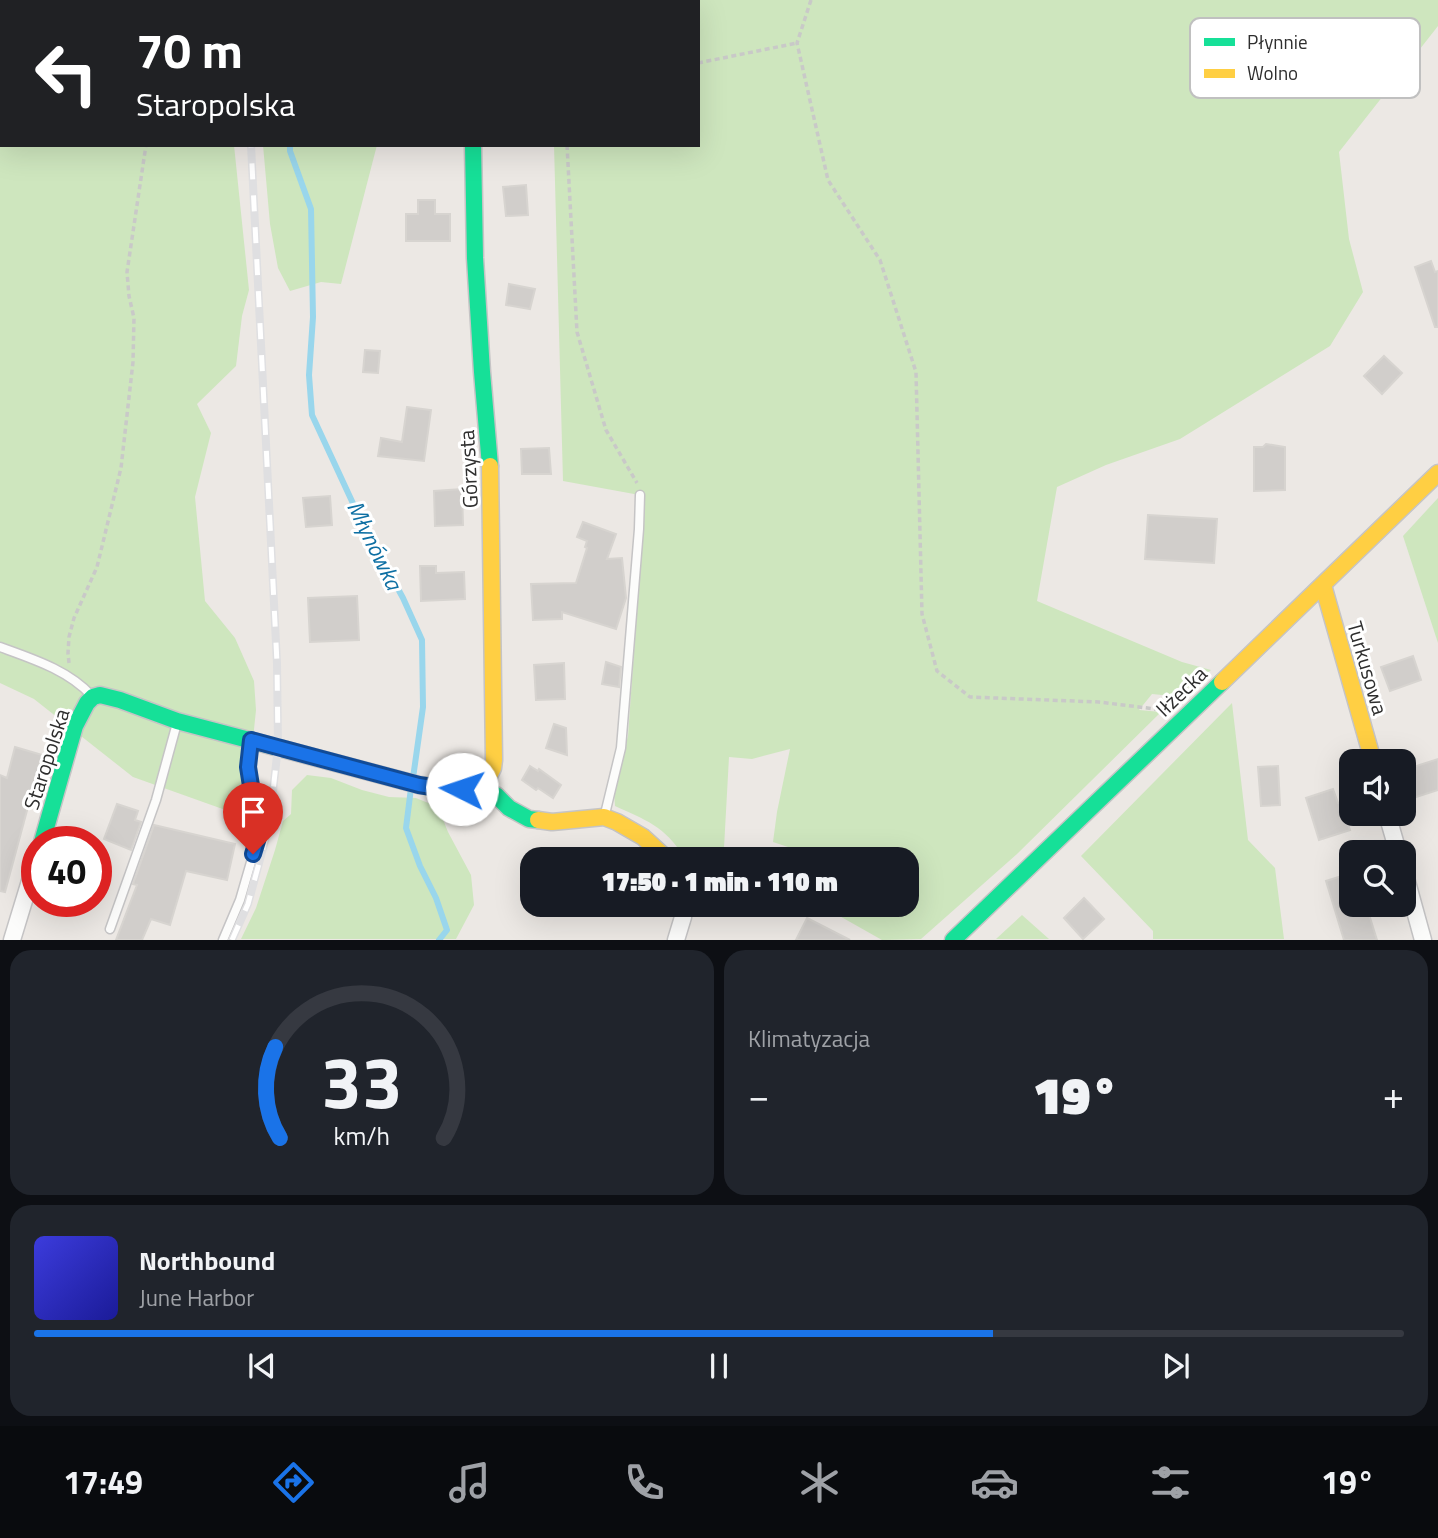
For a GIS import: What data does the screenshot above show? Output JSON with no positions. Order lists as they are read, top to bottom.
{
  "streets": {
    "street": [
      "Górzysta",
      "Turkusowa",
      "Iłżecka",
      "Staropolska"
    ]
  },
  "crossings": [
    ["Turkusowa", "Iłżecka"]
  ],
  "water": ["Młynówka"],
  "legend": ["Płynnie", "Wolno"],
  "page": {
    "turn": ["70 m", "Staropolska"],
    "limit": "40",
    "trip": "17:50 · 1 min · 110 m",
    "tile": "Klimatyzacja",
    "heat": ["−", "19°", "+"],
    "song": ["Northbound", "June Harbor"],
    "tabs": ["17:49", "19°"],
    "gauge": ["33", "km/h"]
  }
}
